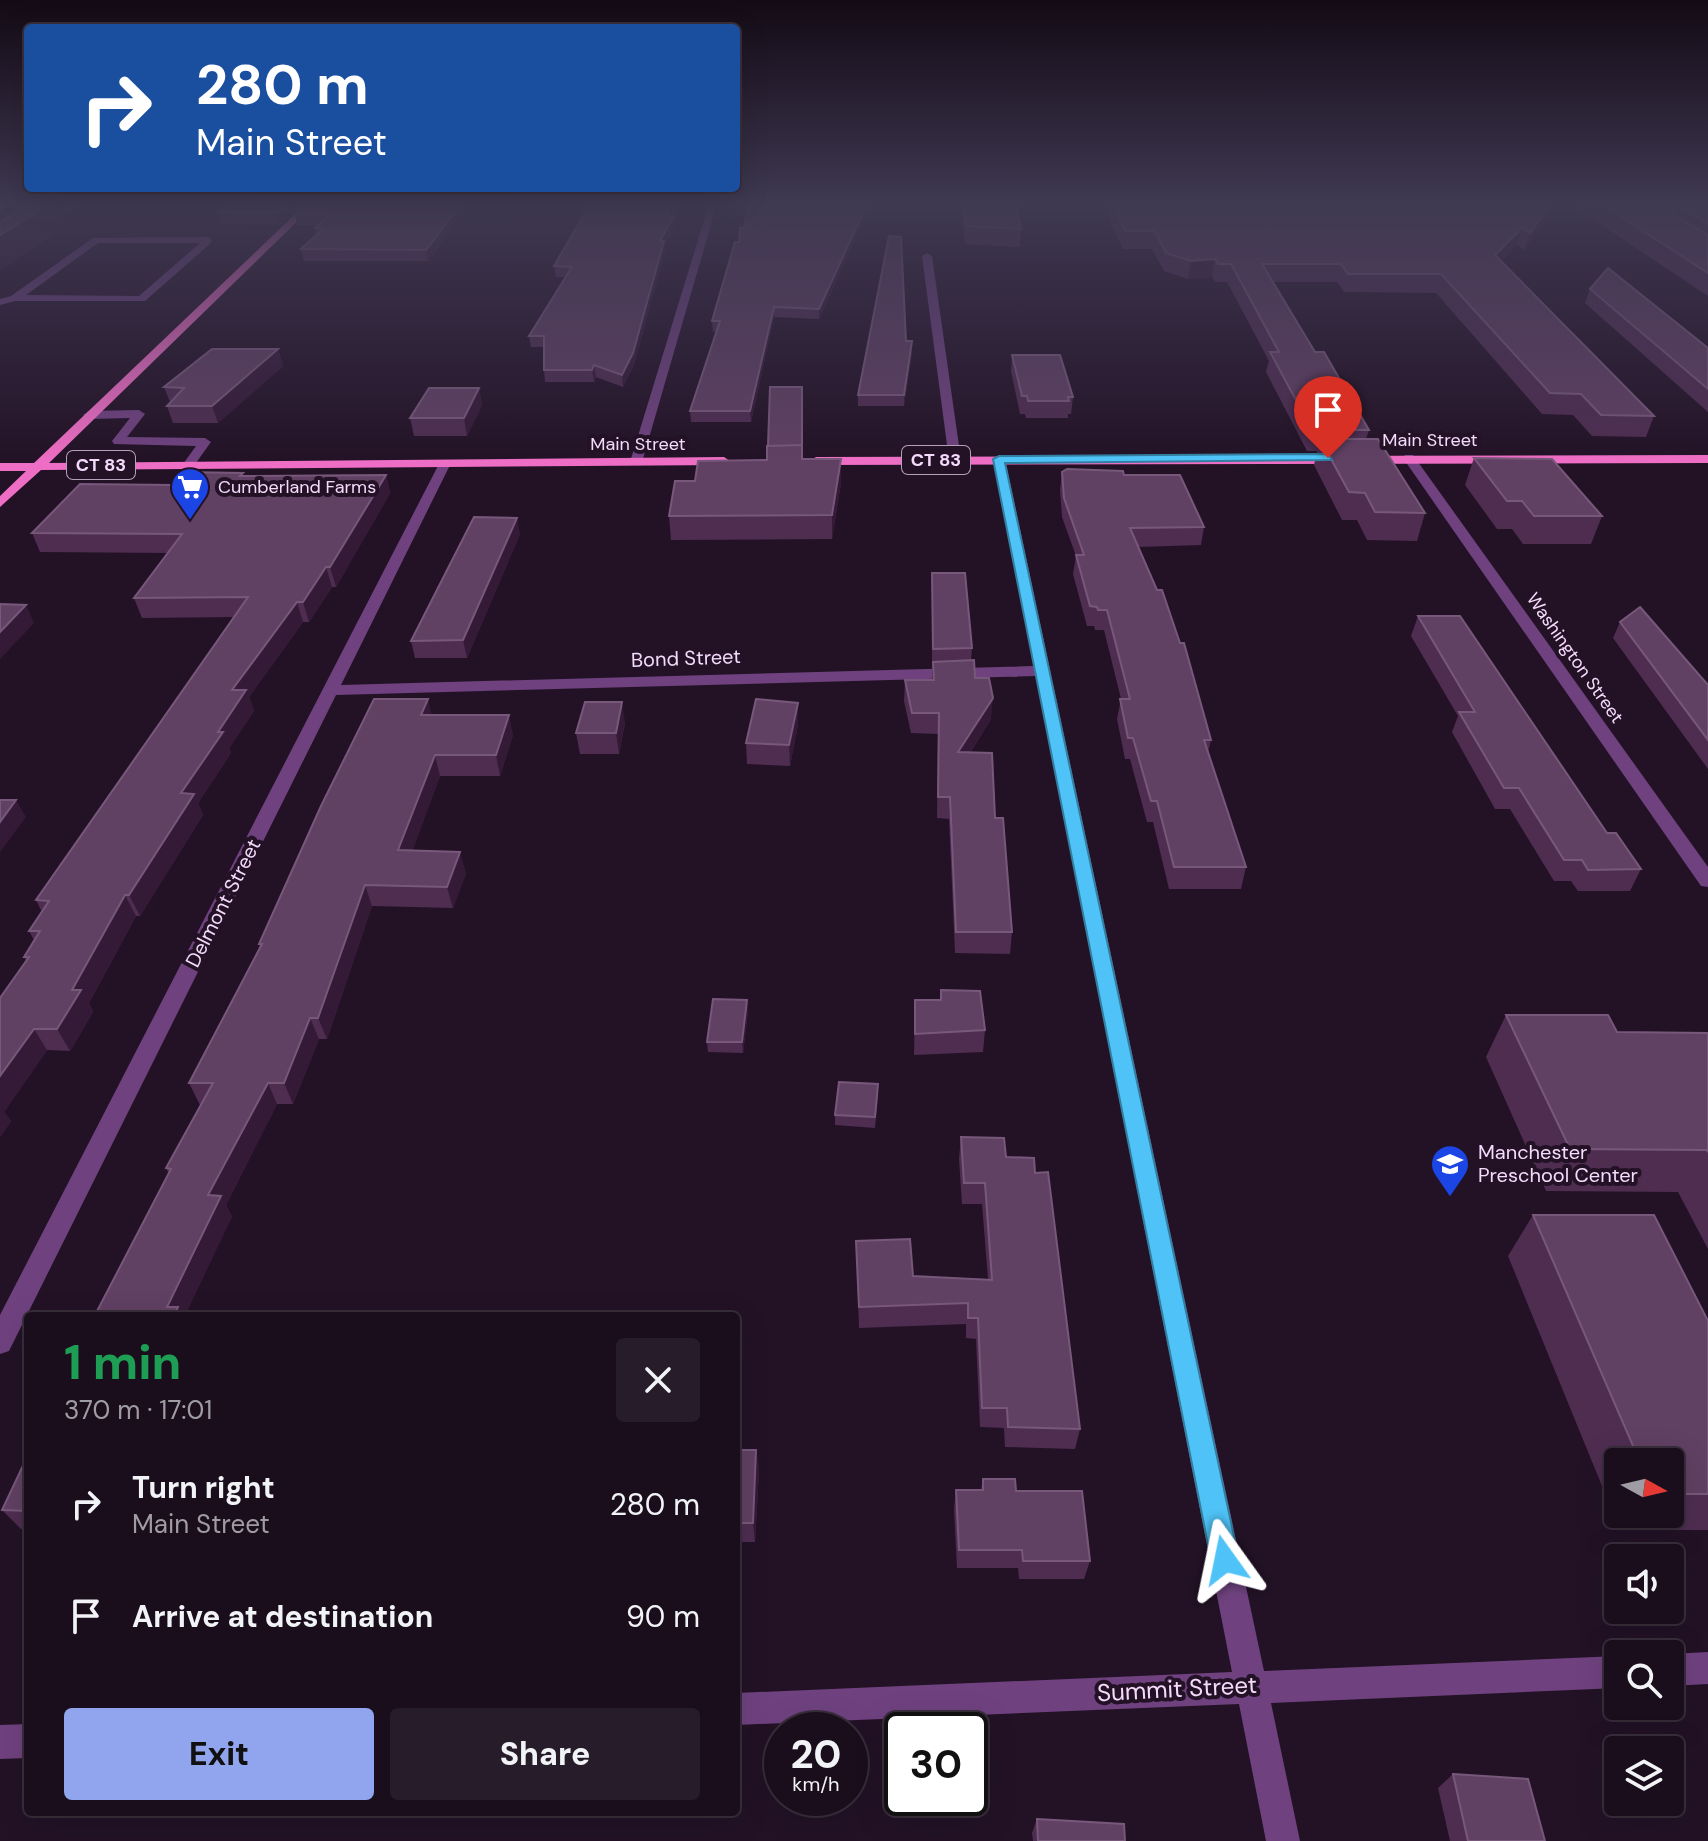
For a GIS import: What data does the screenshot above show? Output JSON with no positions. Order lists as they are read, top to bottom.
{
  "streets": {
    "main road": ["Main Street", "CT 83"],
    "street": [
      "Bond Street",
      "Washington Street",
      "Delmont Street",
      "Summit Street"
    ]
  },
  "crossings": [
    ["Main Street", "Washington Street"],
    ["Main Street", "Delmont Street"],
    ["Bond Street", "Delmont Street"]
  ],
  "places": {
    "supermarket": ["Cumberland Farms"],
    "school or university": ["Manchester Preschool Center"]
  },
  "north": "right",
  "page": {
    "turn": ["280 m", "Main Street"],
    "heading": ["1 min", "370 m · 17:01"],
    "list": [
      {
        "name": "Turn right",
        "note": "Main Street",
        "value": "280 m"
      },
      {
        "name": "Arrive at destination",
        "value": "90 m"
      }
    ],
    "buttons": ["Exit", "Share"],
    "speed": "20 km/h",
    "limit": "30"
  }
}
